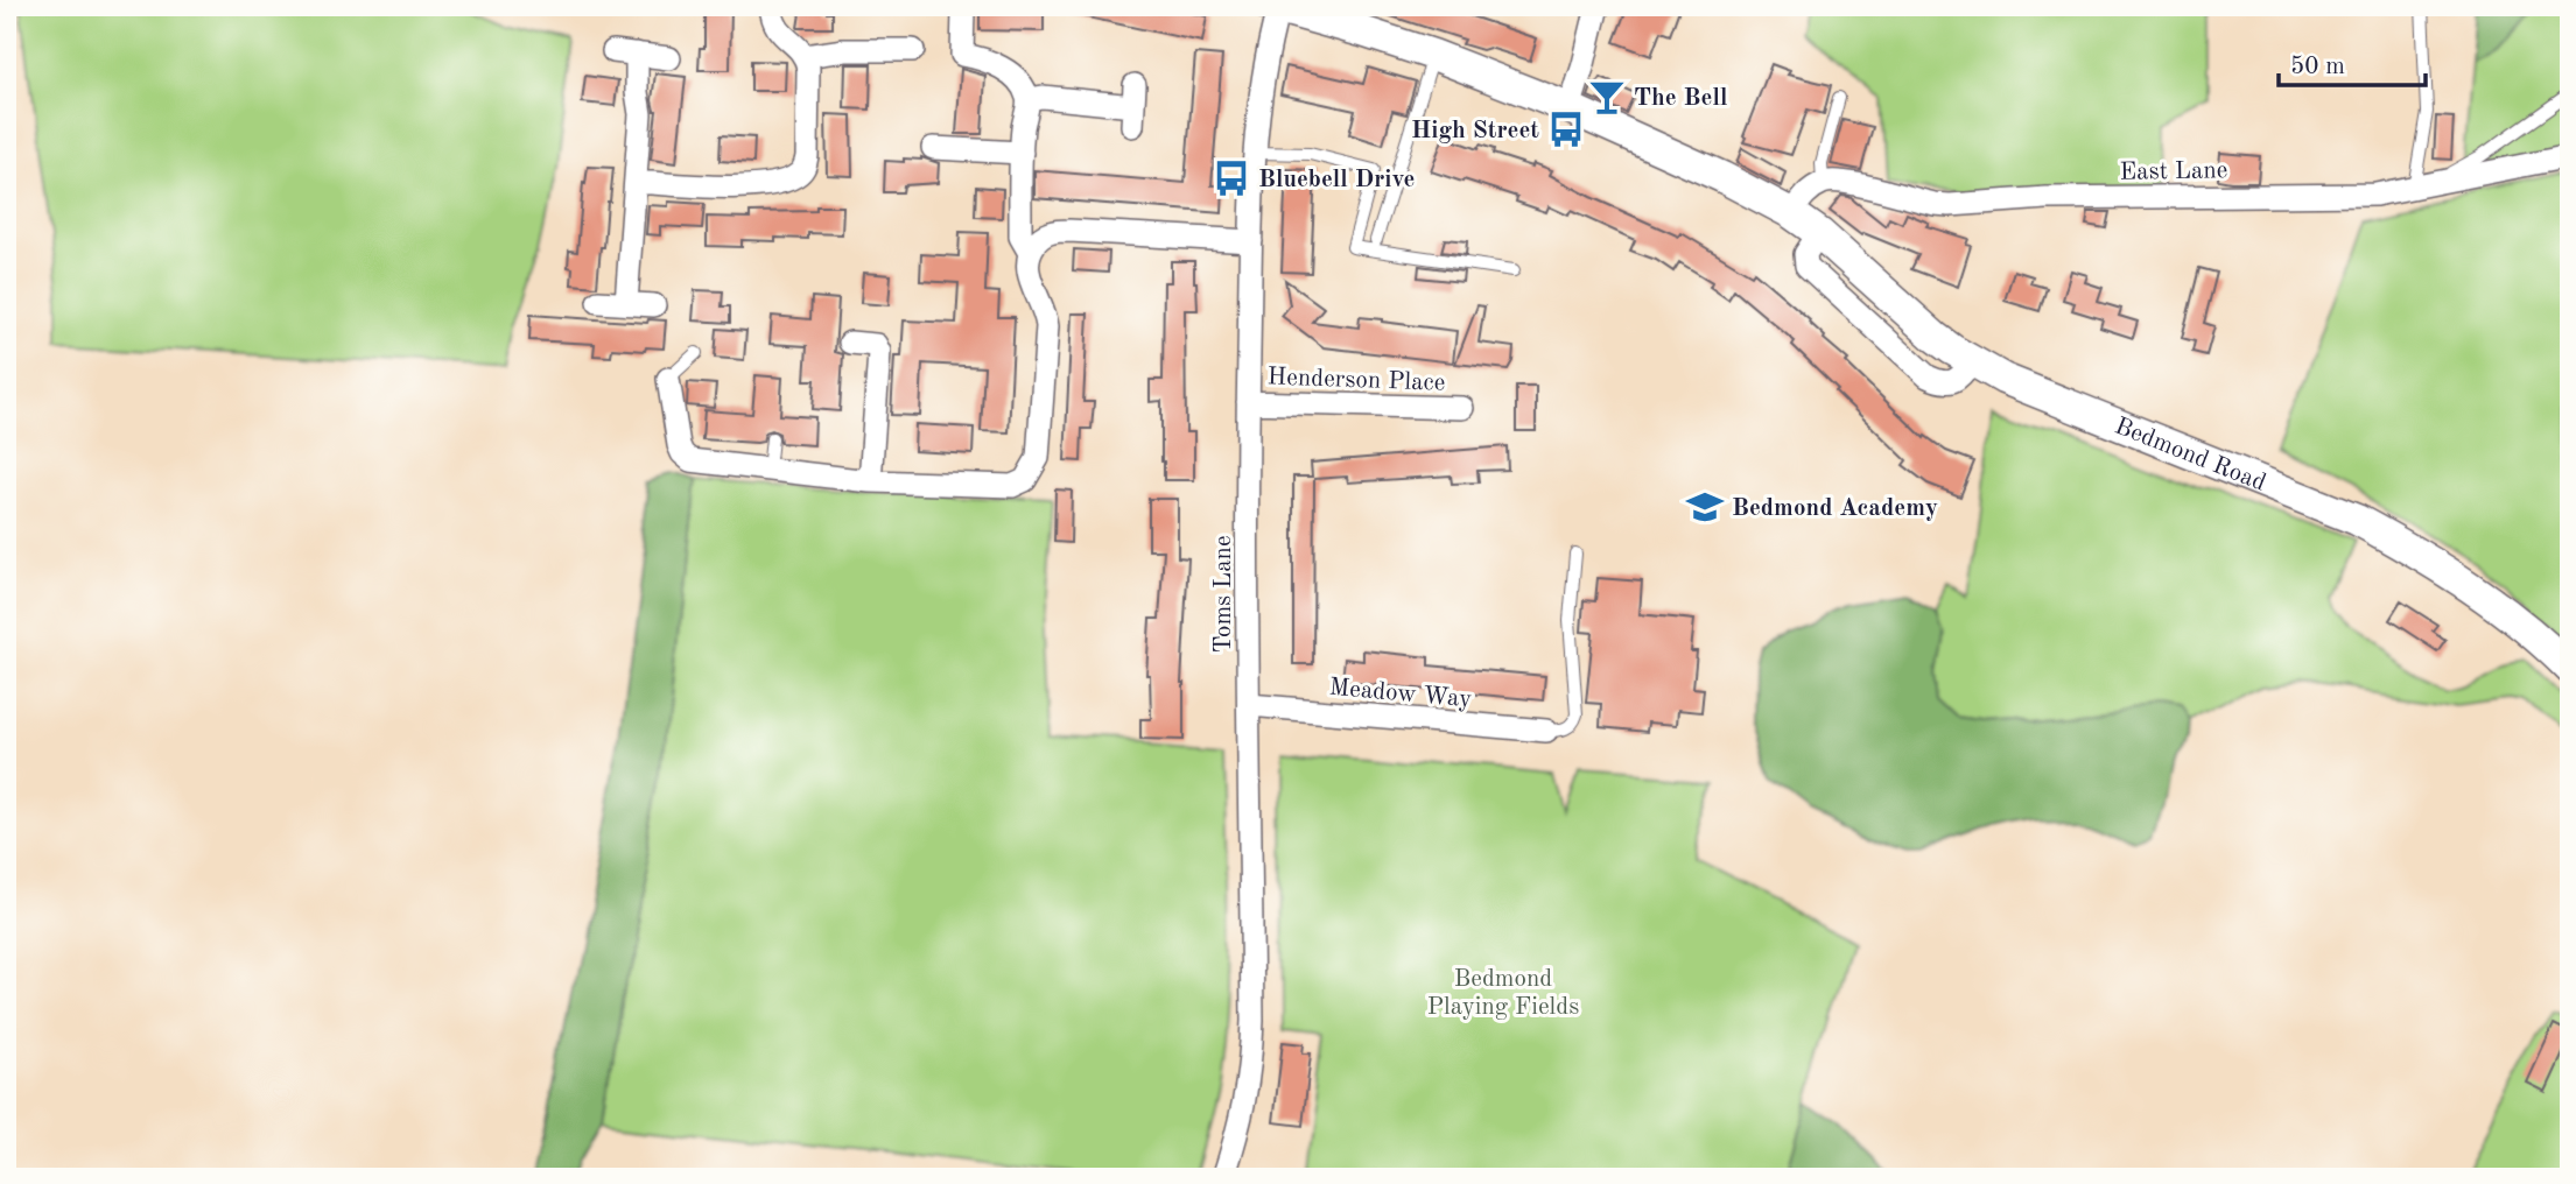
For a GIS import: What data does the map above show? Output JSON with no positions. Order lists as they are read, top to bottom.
{
  "streets": {
    "street": [
      "East Lane",
      "Henderson Place",
      "Bedmond Road",
      "Toms Lane",
      "Meadow Way"
    ]
  },
  "crossings": [
    ["Henderson Place", "Toms Lane"],
    ["Toms Lane", "Meadow Way"]
  ],
  "parks": ["Bedmond Playing Fields"],
  "places": {
    "bar": ["The Bell"],
    "bus stop": ["High Street", "Bluebell Drive"],
    "school or university": ["Bedmond Academy"]
  },
  "scale_bar": "50 m"
}
